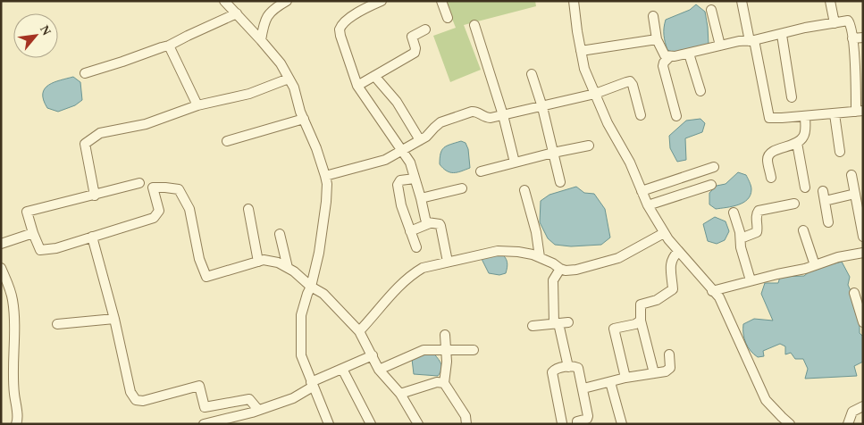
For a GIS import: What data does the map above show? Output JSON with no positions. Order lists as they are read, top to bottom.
{
  "north": "top right"
}
